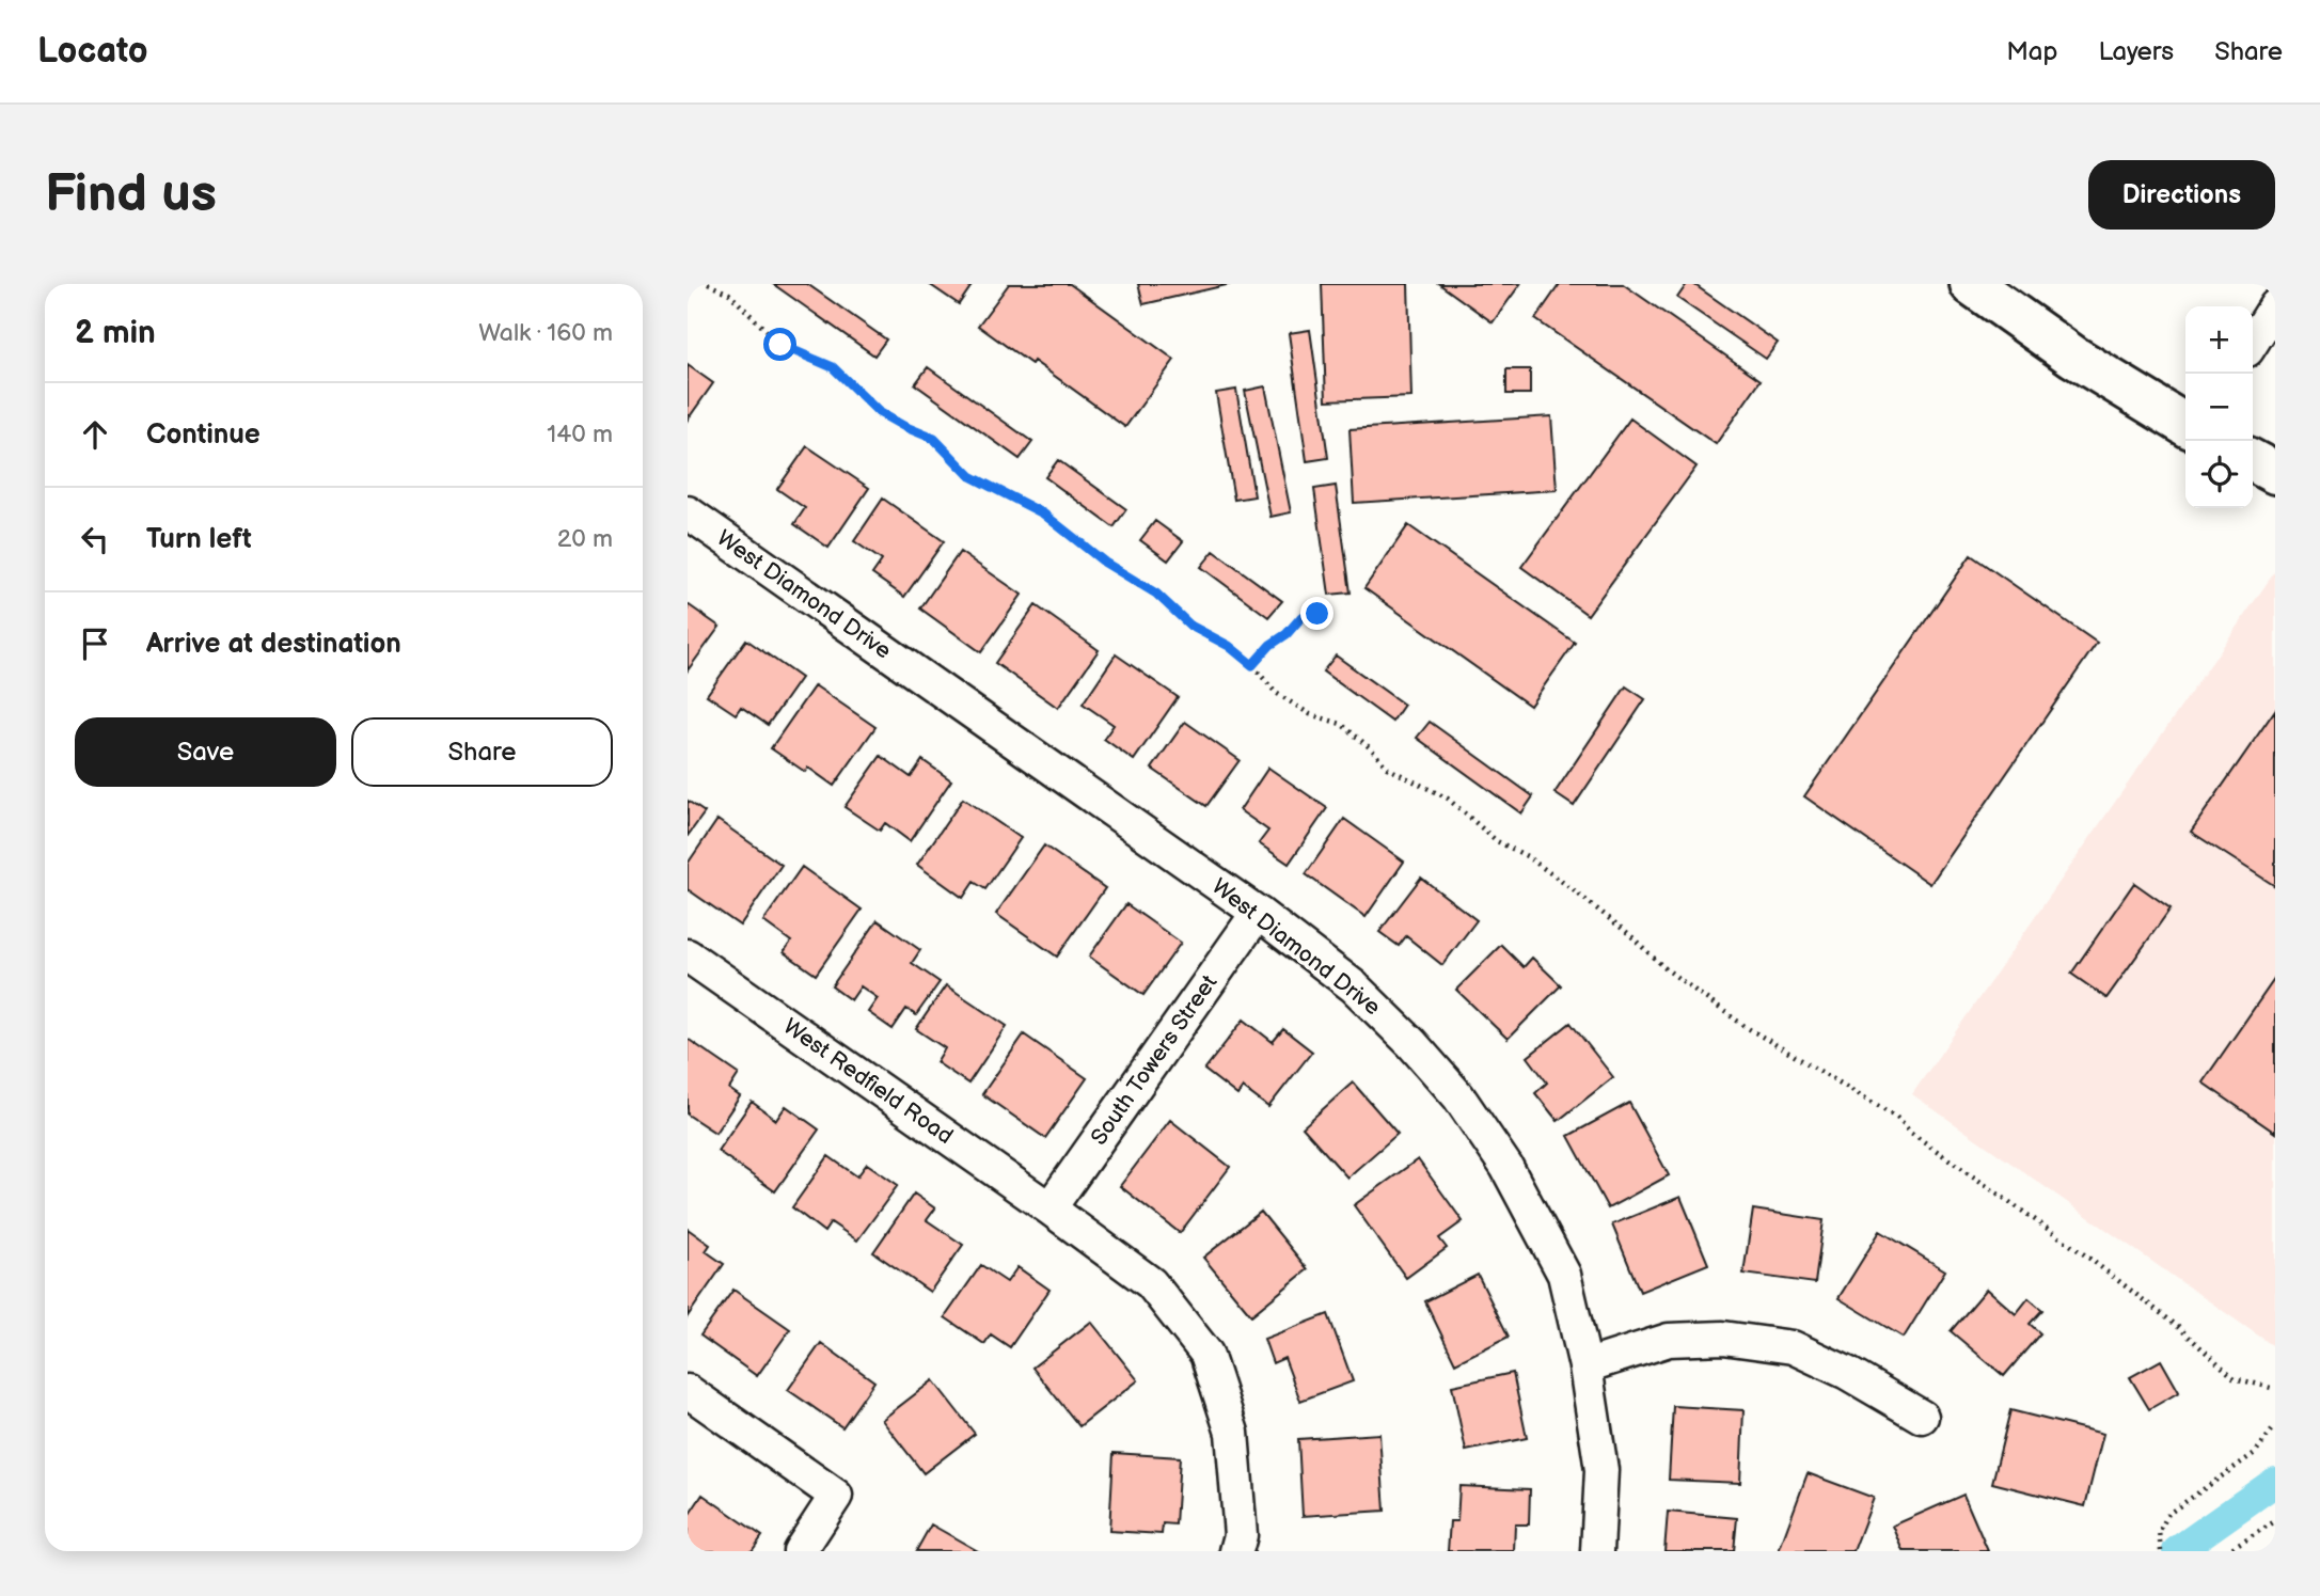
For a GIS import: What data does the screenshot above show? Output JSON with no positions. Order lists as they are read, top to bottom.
{
  "streets": {
    "street": ["West Diamond Drive", "South Towers Street", "West Redfield Road"]
  },
  "crossings": [
    ["West Diamond Drive", "South Towers Street"],
    ["South Towers Street", "West Redfield Road"]
  ],
  "page": {
    "header": "Locato",
    "nav": ["Map", "Layers", "Share"],
    "buttons": [
      "Directions",
      ["Save", "Share"]
    ],
    "title": "Find us",
    "heading": ["2 min", "Walk · 160 m"],
    "map_buttons": ["+", "−"],
    "list": [
      ["Continue", "140 m"],
      ["Turn left", "20 m"],
      "Arrive at destination"
    ]
  }
}
